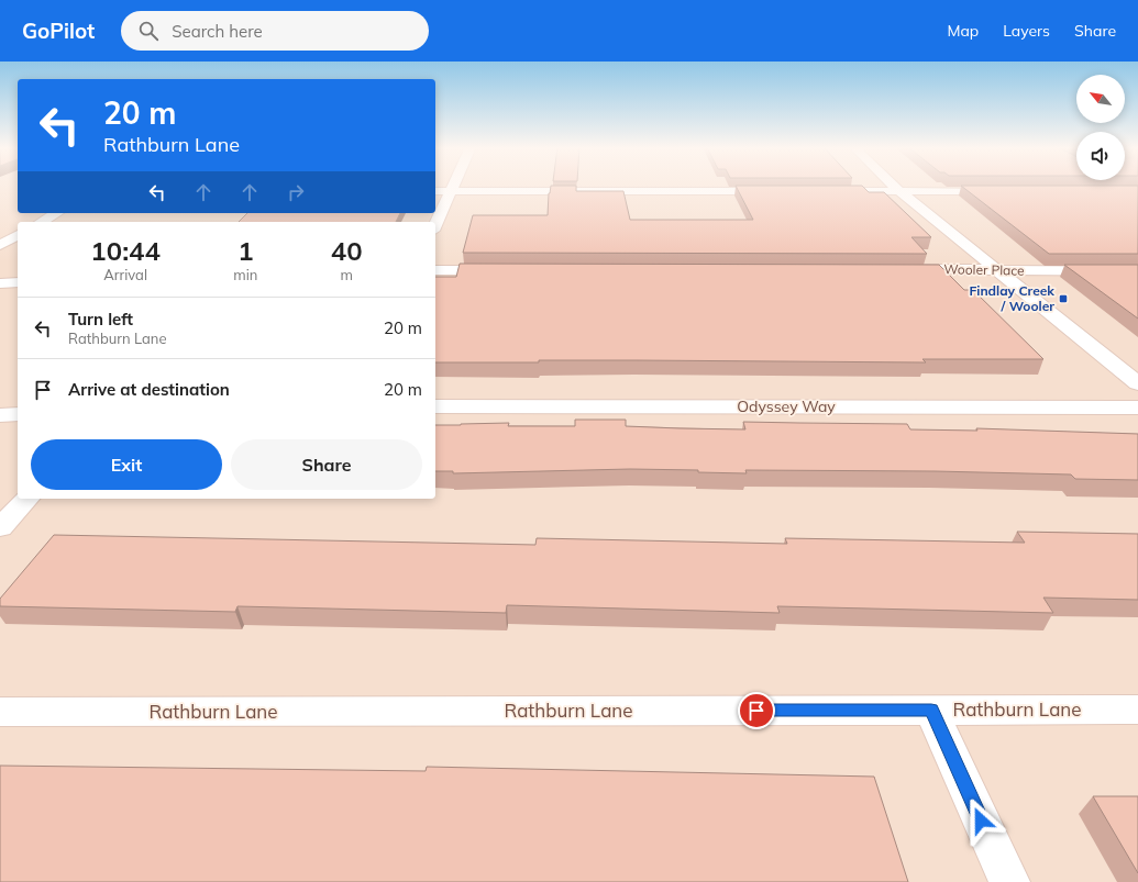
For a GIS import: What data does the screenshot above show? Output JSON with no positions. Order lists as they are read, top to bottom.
{
  "streets": {
    "street": ["Wooler Place", "Odyssey Way", "Rathburn Lane"]
  },
  "places": {
    "transit": ["Findlay Creek / Wooler"]
  },
  "north": "top left",
  "page": {
    "header": "GoPilot",
    "search": "Search here",
    "nav": ["Map", "Layers", "Share"],
    "turn": ["20 m", "Rathburn Lane"],
    "eta": [
      "10:44",
      "Arrival",
      "1",
      "min",
      "40",
      "m"
    ],
    "list": [
      {
        "name": "Turn left",
        "note": "Rathburn Lane",
        "value": "20 m"
      },
      {
        "name": "Arrive at destination",
        "value": "20 m"
      }
    ],
    "buttons": ["Exit", "Share"]
  }
}
